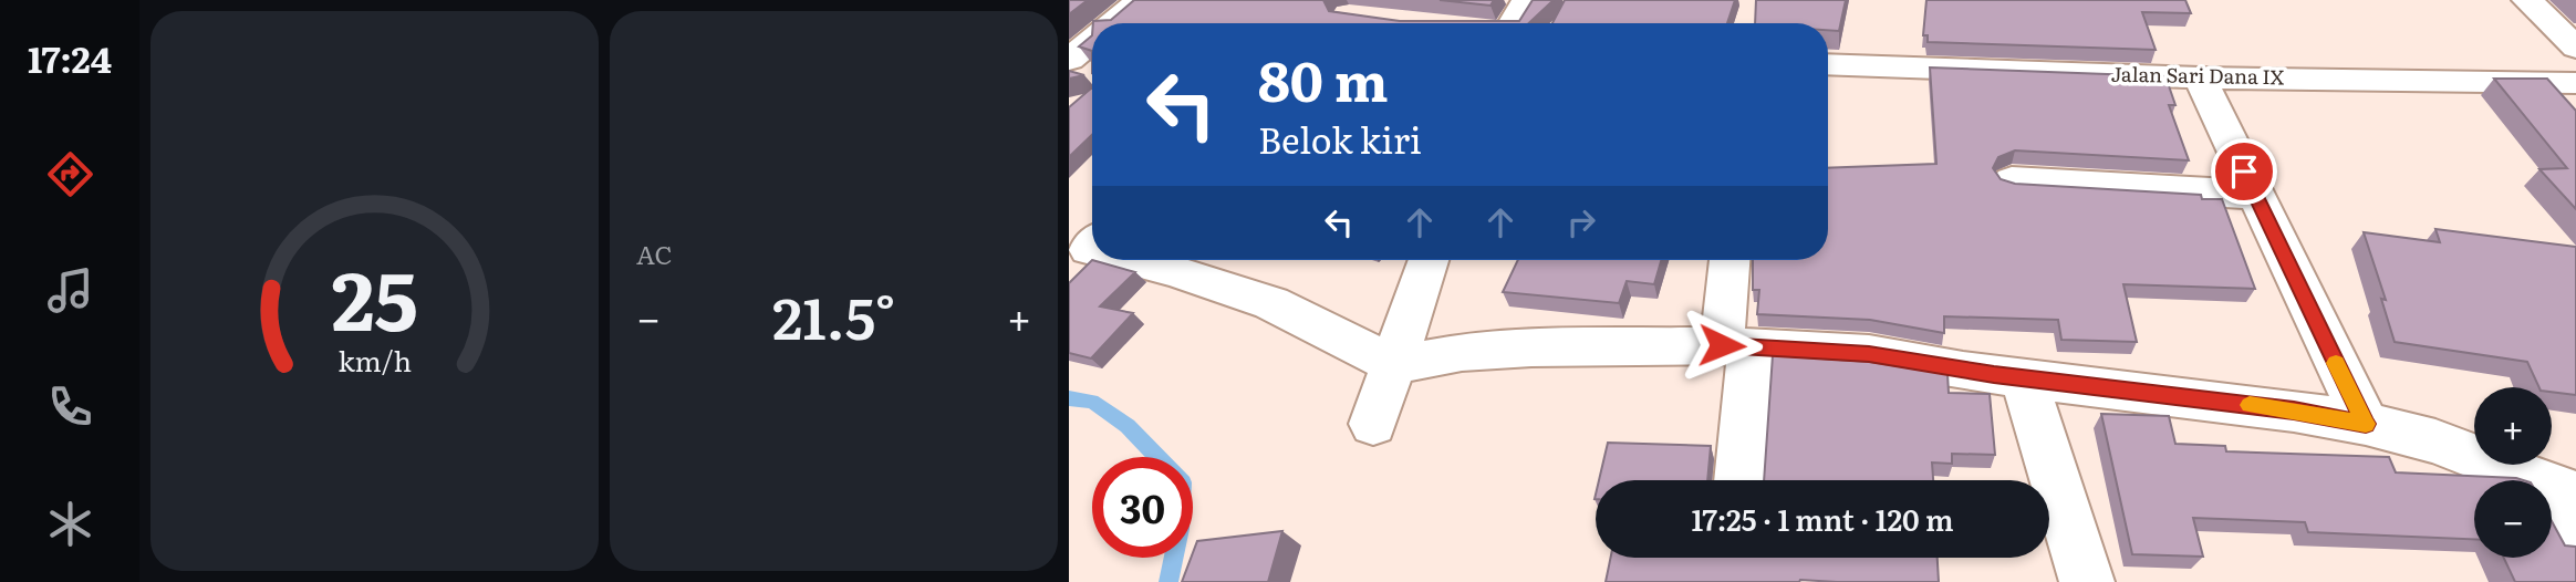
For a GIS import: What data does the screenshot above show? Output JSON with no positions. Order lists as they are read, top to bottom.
{
  "streets": {
    "street": ["Jalan Sari Dana IX"]
  },
  "page": {
    "tabs": "17:24",
    "tile": "AC",
    "turn": ["80 m", "Belok kiri"],
    "heat": ["−", "21.5°", "+"],
    "map_buttons": ["+", "−"],
    "limit": "30",
    "trip": "17:25 · 1 mnt · 120 m",
    "gauge": ["25", "km/h"]
  }
}
